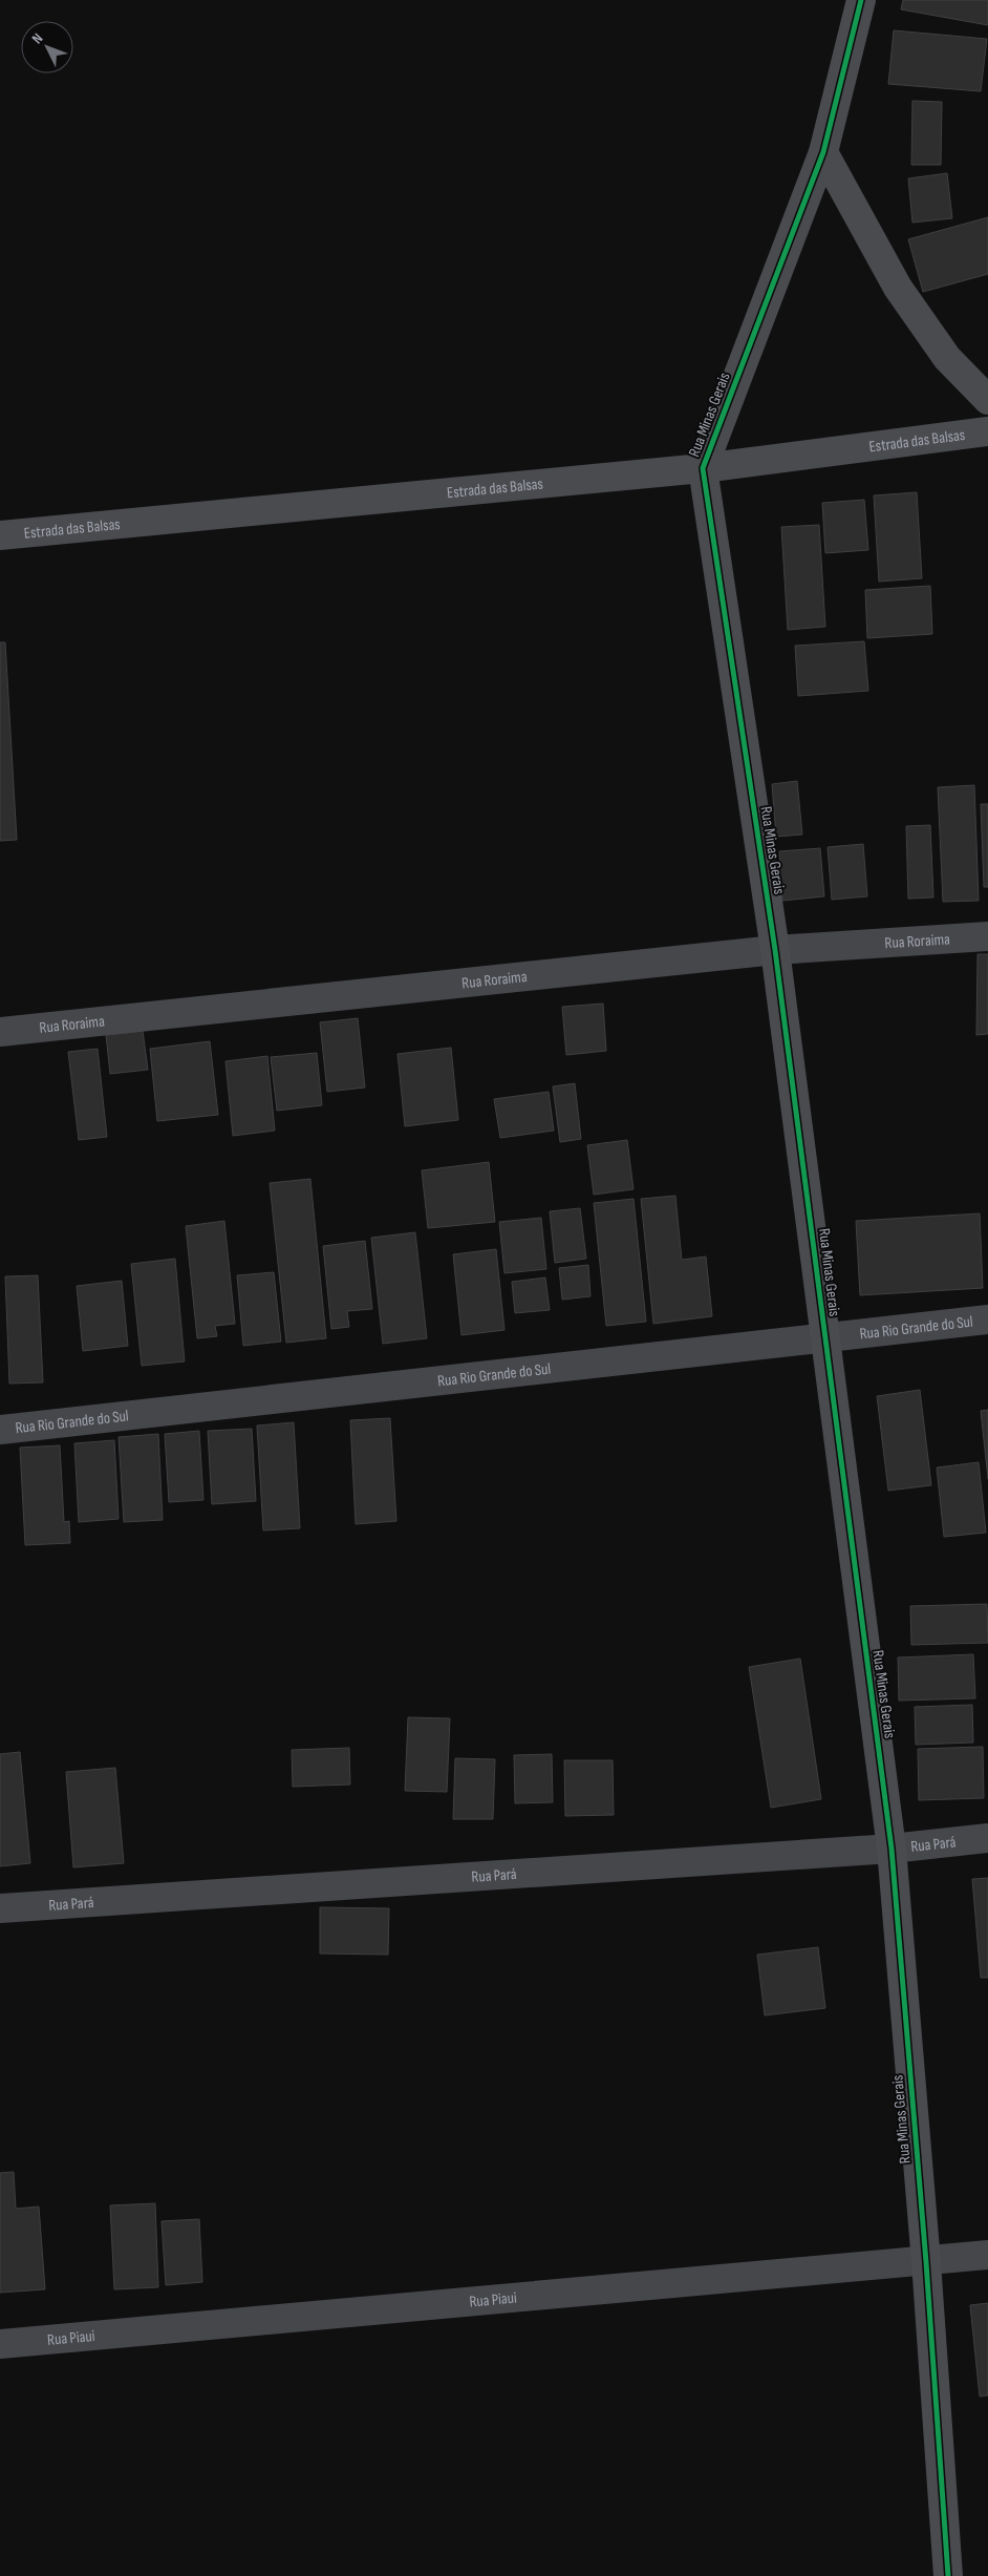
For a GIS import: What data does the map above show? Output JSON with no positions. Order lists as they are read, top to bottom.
{
  "streets": {
    "street": [
      "Rua Minas Gerais",
      "Estrada das Balsas",
      "Rua Roraima",
      "Rua Rio Grande do Sul",
      "Rua Pará",
      "Rua Piaui"
    ]
  },
  "crossings": [
    ["Rua Minas Gerais", "Estrada das Balsas"],
    ["Rua Minas Gerais", "Rua Roraima"],
    ["Rua Minas Gerais", "Rua Rio Grande do Sul"],
    ["Rua Minas Gerais", "Rua Pará"],
    ["Rua Minas Gerais", "Rua Piaui"]
  ],
  "north": "top left"
}
